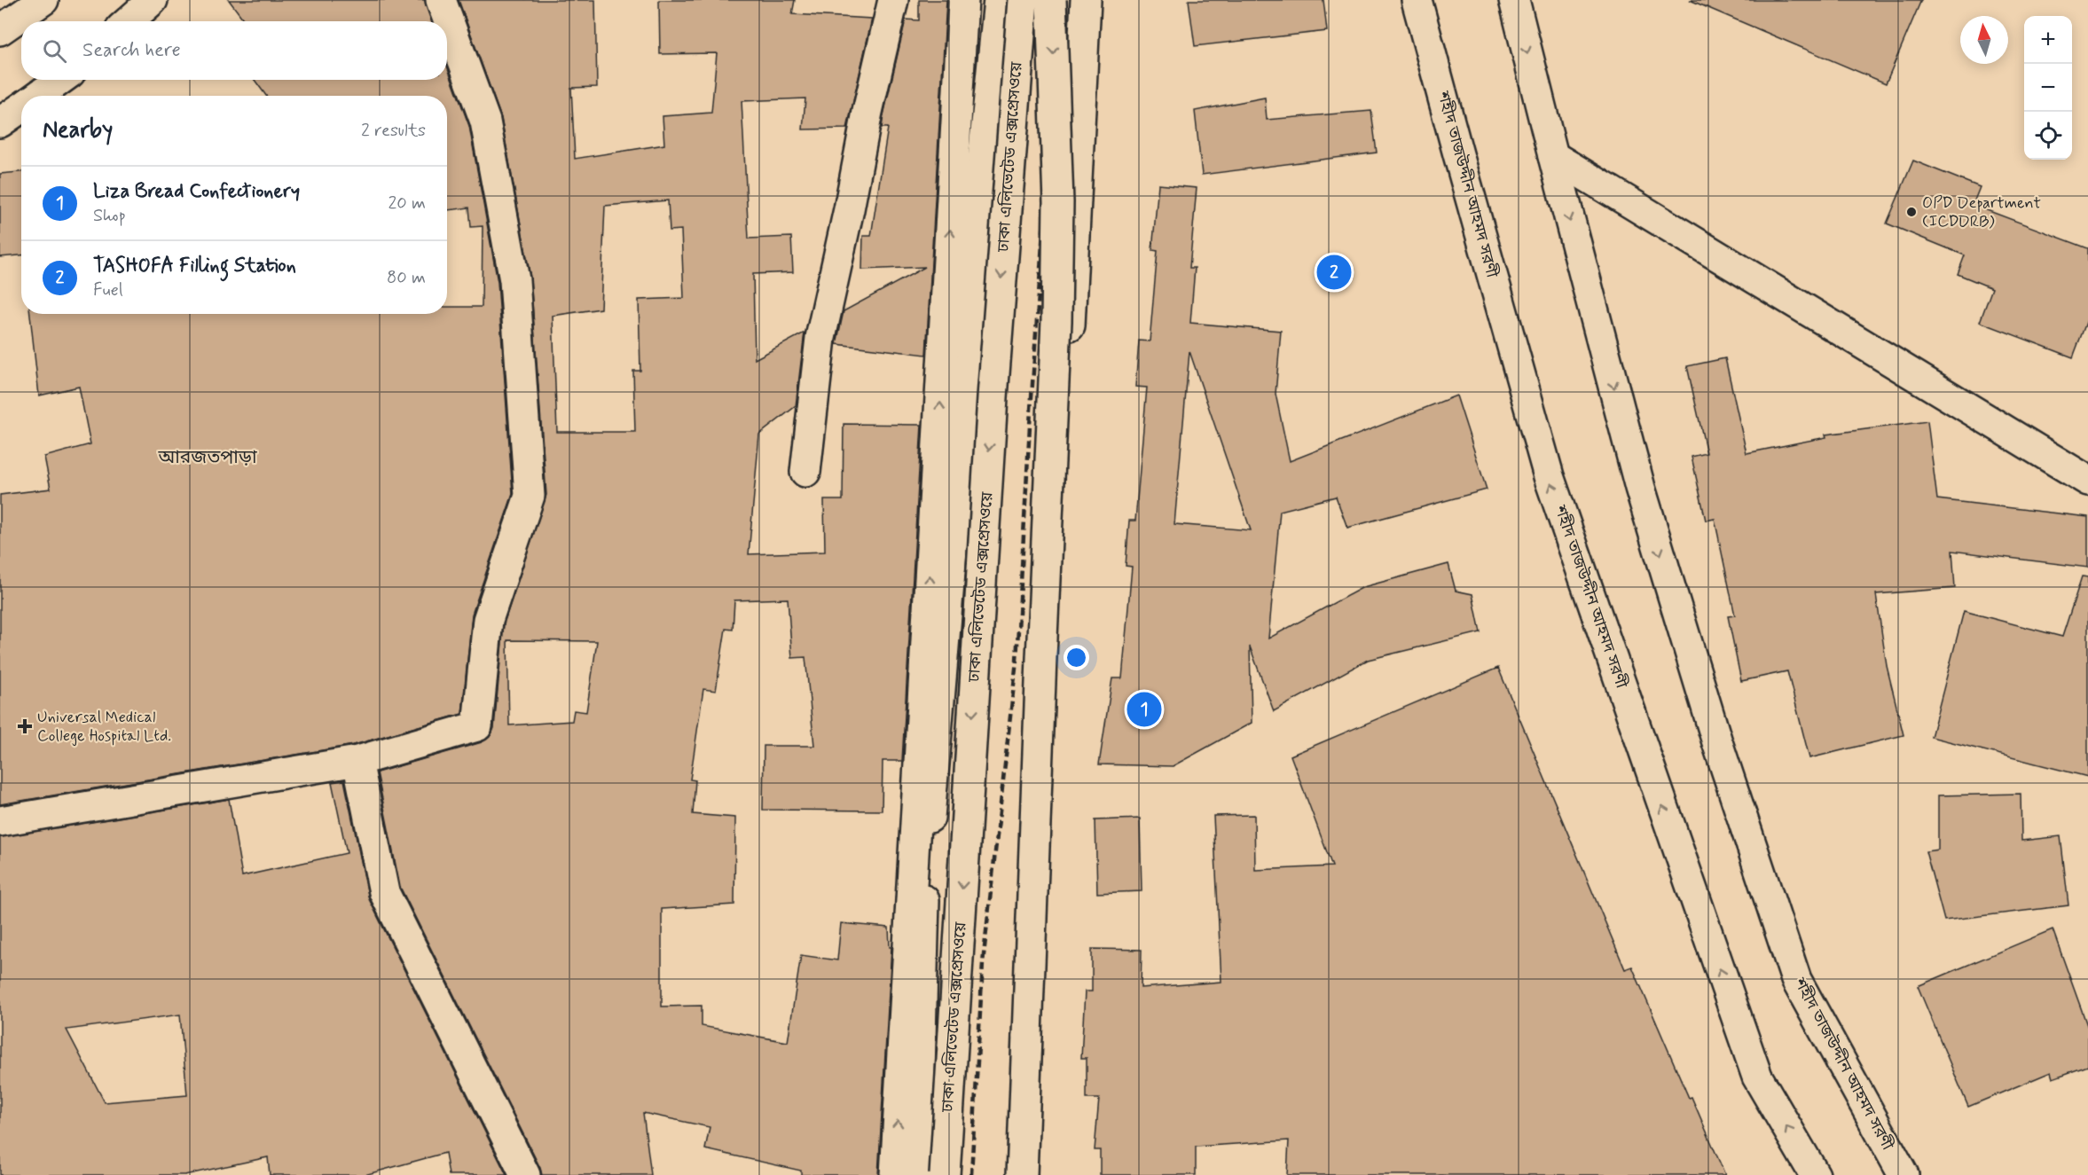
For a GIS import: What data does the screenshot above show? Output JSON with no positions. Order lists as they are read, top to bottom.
{
  "streets": {
    "main road": ["ঢাকা এলিভেটেড এক্সপ্রেসওয়ে", "শহীদ তাজউদ্দীন আহমদ সরণী"]
  },
  "districts": ["আরজতপাড়া"],
  "places": {
    "other": ["OPD Department (ICDDRB)"],
    "health": ["Universal Medical College Hospital Ltd."]
  },
  "north": "top",
  "page": {
    "map_buttons": ["+", "−"],
    "search": "Search here",
    "heading": ["Nearby", "2 results"],
    "list": [
      {
        "mark": "1",
        "name": "Liza Bread Confectionery",
        "note": "Shop",
        "value": "20 m"
      },
      {
        "mark": "2",
        "name": "TASHOFA Filling Station",
        "note": "Fuel",
        "value": "80 m"
      }
    ],
    "pins": ["2", "1"]
  }
}
